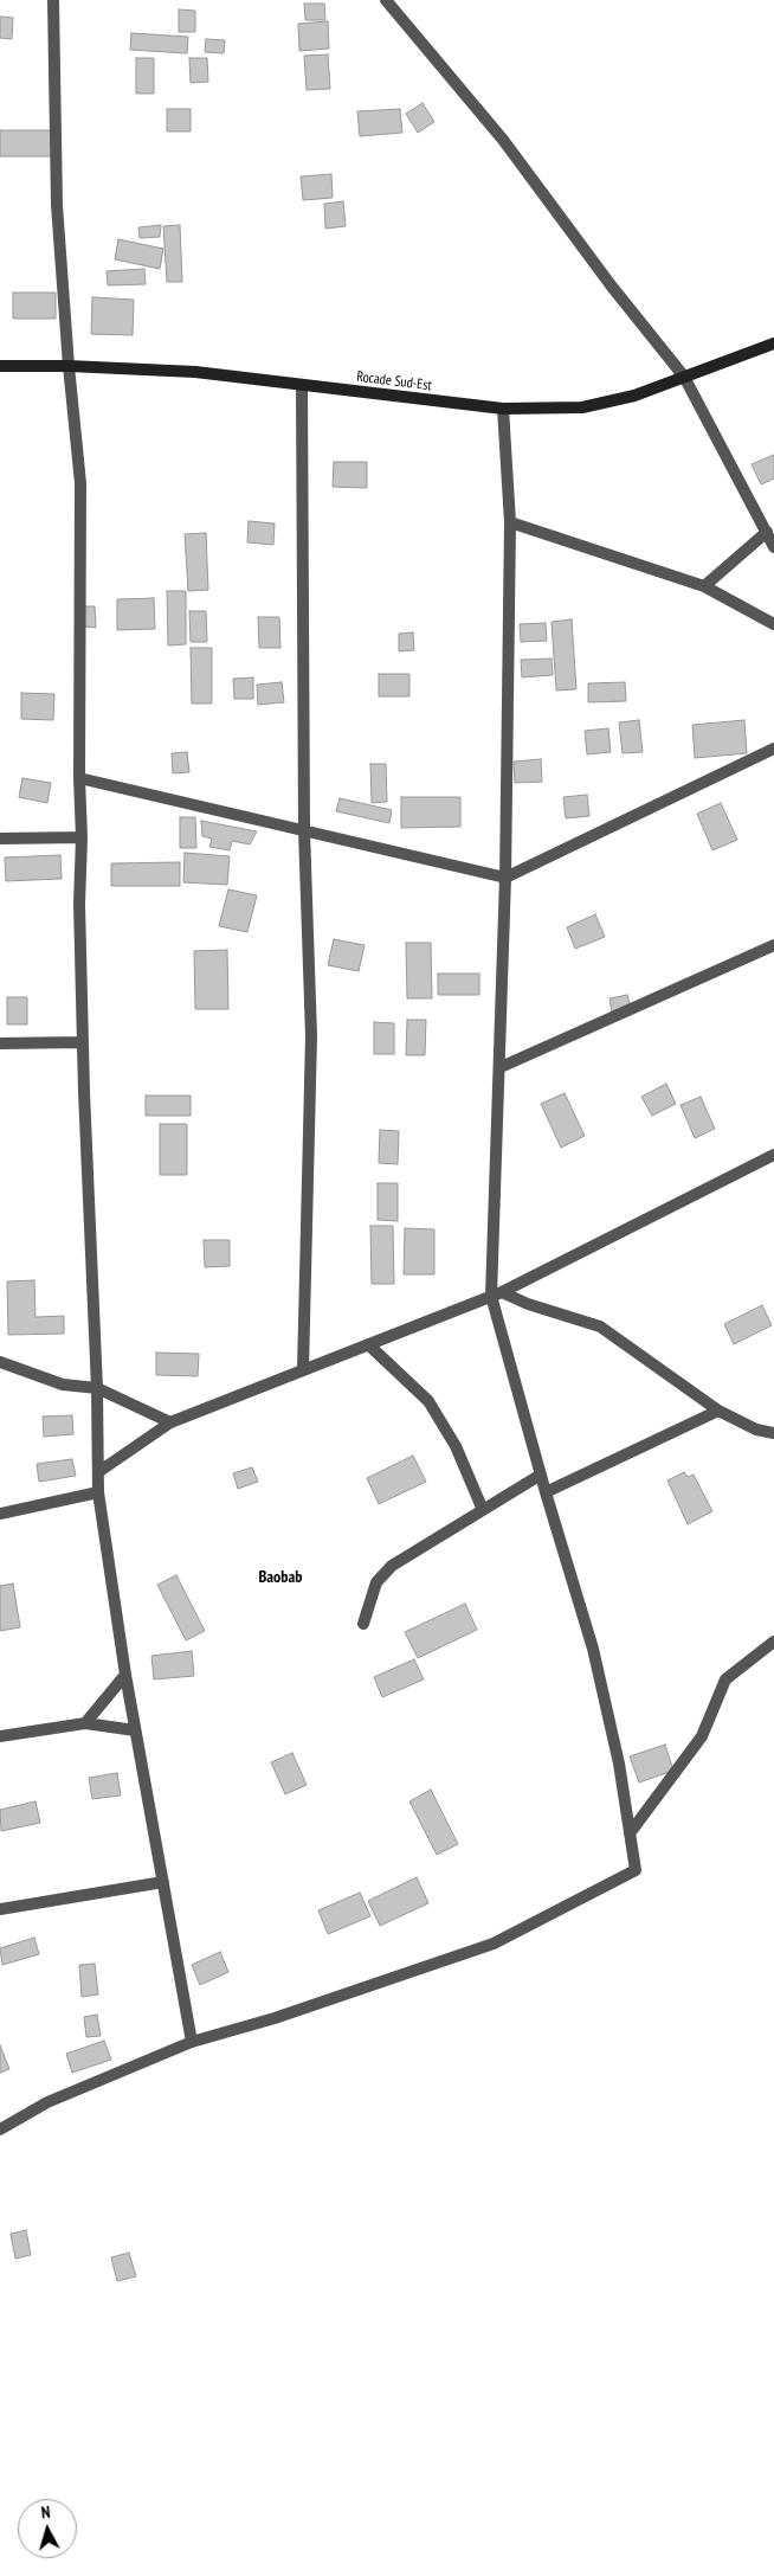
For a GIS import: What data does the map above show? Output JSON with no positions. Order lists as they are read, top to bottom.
{
  "streets": {
    "street": ["Rocade Sud-Est"]
  },
  "districts": ["Baobab"],
  "north": "top"
}
